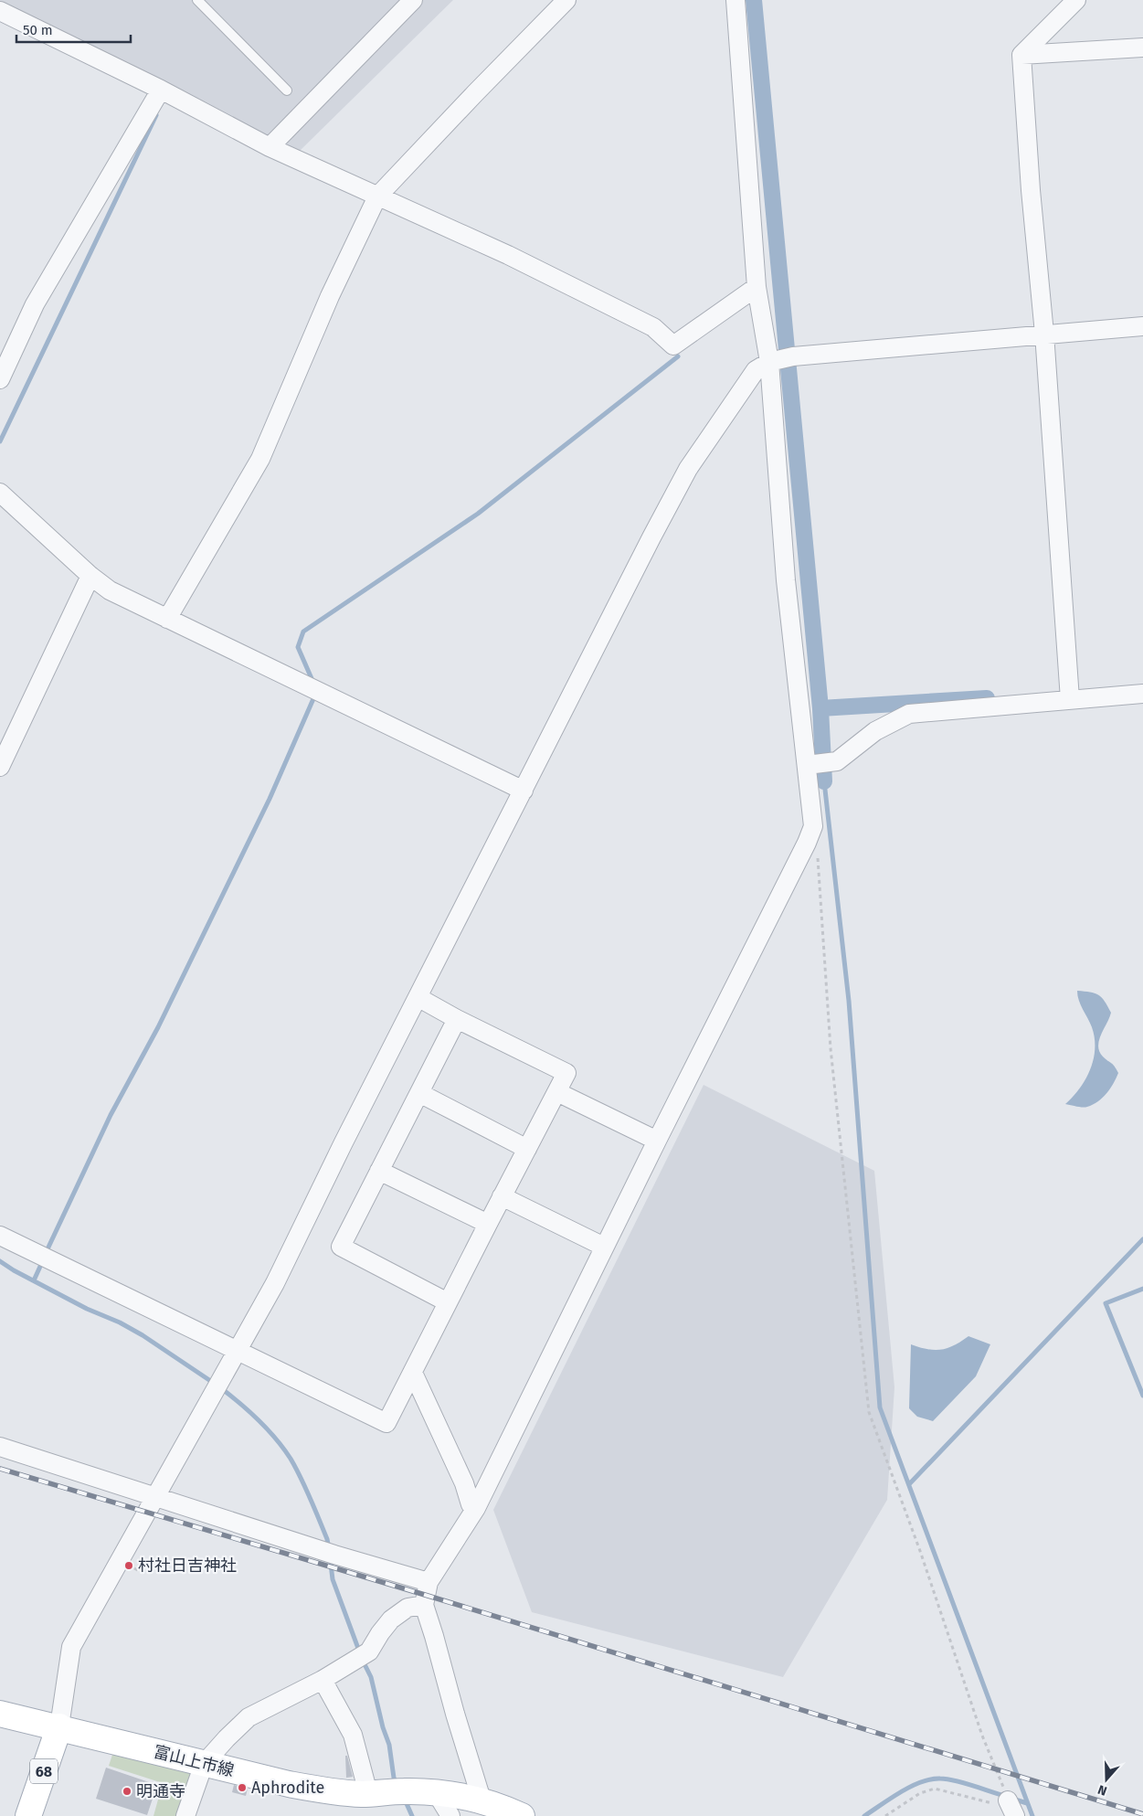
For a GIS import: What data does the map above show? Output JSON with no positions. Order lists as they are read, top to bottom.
{
  "streets": {
    "main road": ["富山上市線", "68"]
  },
  "crossings": [
    ["富山上市線", "68"]
  ],
  "places": ["村社日吉神社", "Aphrodite", "明通寺"],
  "scale_bar": "50 m",
  "north": "bottom"
}
